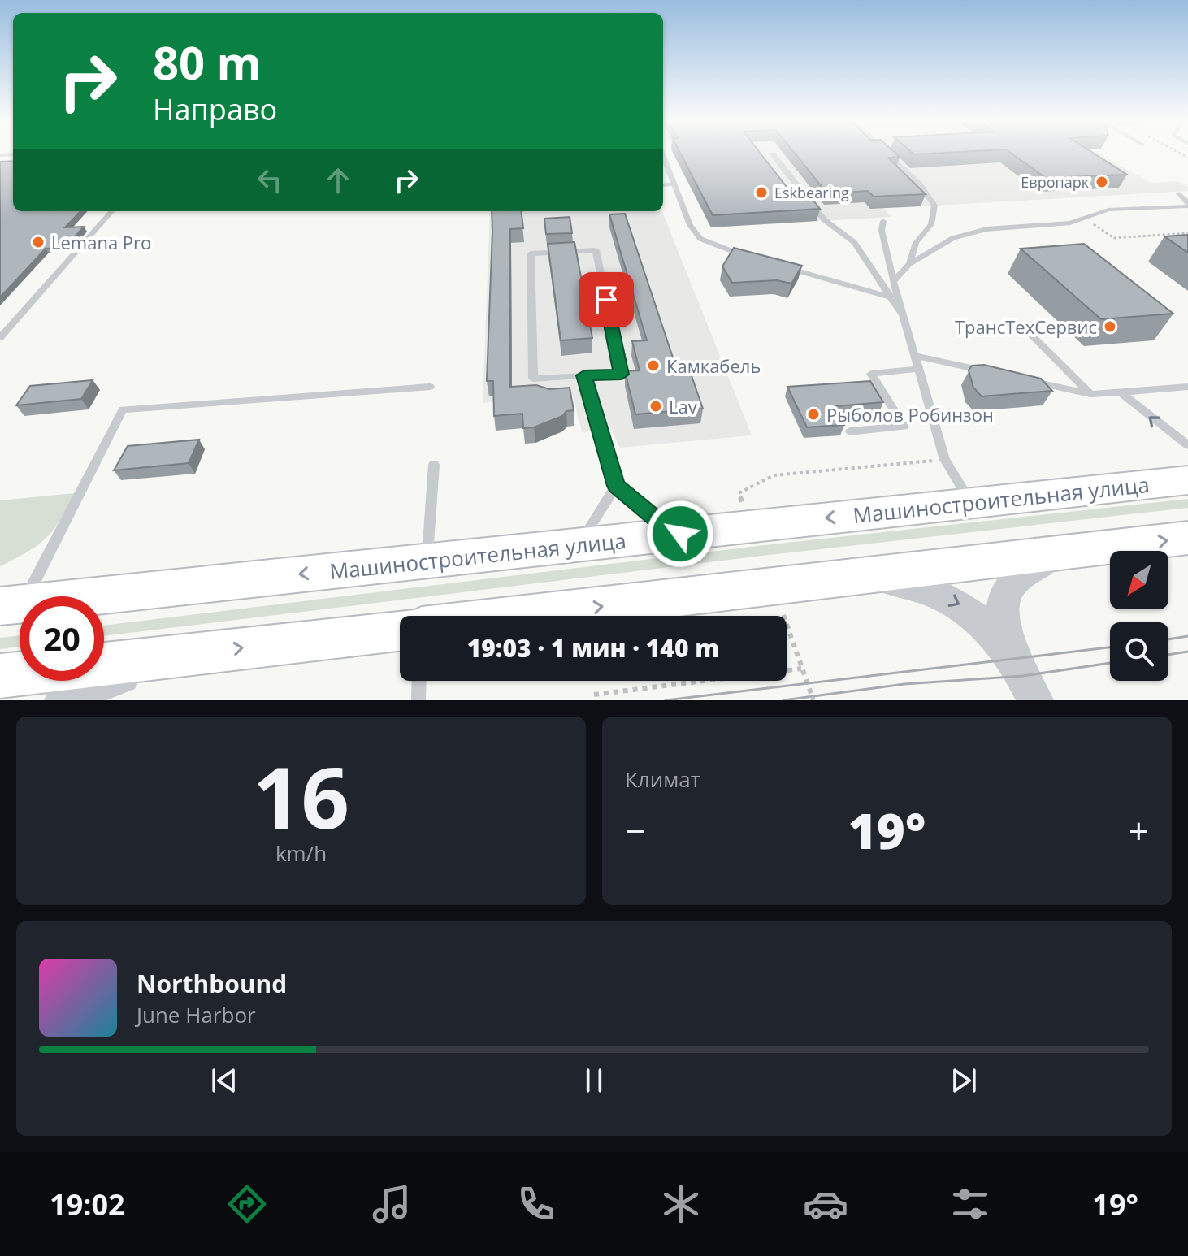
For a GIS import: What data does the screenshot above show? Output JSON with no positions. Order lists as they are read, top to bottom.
{
  "streets": {
    "main road": ["Машиностроительная улица"]
  },
  "places": [
    "Европарк",
    "Eskbearing",
    "Lemana Pro",
    "ТрансТехСервис",
    "Камкабель",
    "Lav",
    "Рыболов Робинзон"
  ],
  "north": "bottom left",
  "page": {
    "turn": ["80 m", "Направо"],
    "limit": "20",
    "trip": "19:03 · 1 мин · 140 m",
    "tile": [
      ["16", "km/h"],
      "Климат"
    ],
    "heat": ["−", "19°", "+"],
    "song": ["Northbound", "June Harbor"],
    "tabs": ["19:02", "19°"]
  }
}
